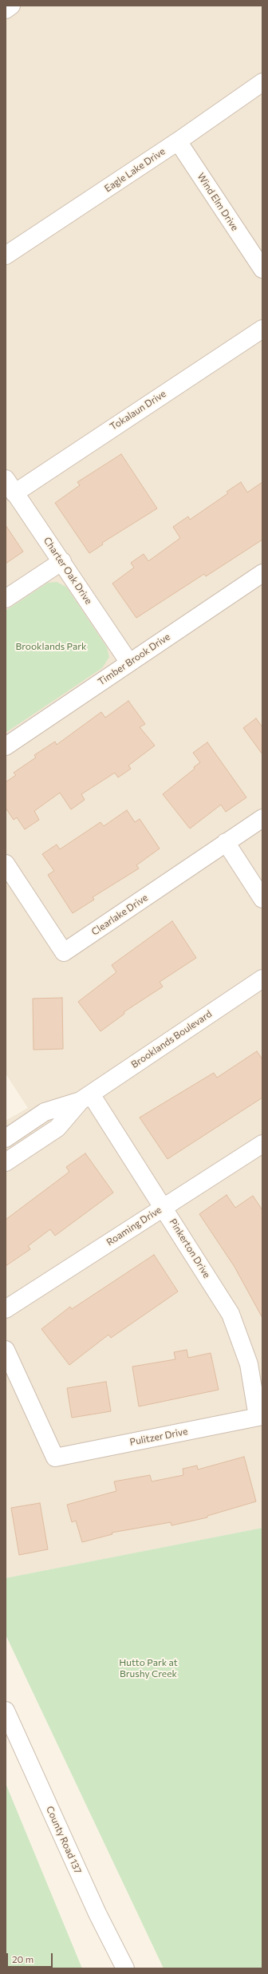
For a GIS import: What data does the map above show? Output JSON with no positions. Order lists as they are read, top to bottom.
{
  "streets": {
    "street": [
      "Eagle Lake Drive",
      "Wind Elm Drive",
      "Tokalaun Drive",
      "Charter Oak Drive",
      "Timber Brook Drive",
      "Clearlake Drive",
      "Brooklands Boulevard",
      "Roaming Drive",
      "Pinkerton Drive",
      "Pulitzer Drive",
      "County Road 137"
    ]
  },
  "crossings": [
    ["Eagle Lake Drive", "Wind Elm Drive"],
    ["Tokalaun Drive", "Charter Oak Drive"],
    ["Charter Oak Drive", "Timber Brook Drive"],
    ["Brooklands Boulevard", "Pinkerton Drive"],
    ["Roaming Drive", "Pinkerton Drive"],
    ["Pinkerton Drive", "Pulitzer Drive"]
  ],
  "parks": ["Brooklands Park", "Hutto Park at Brushy Creek"],
  "scale_bar": "20 m"
}
